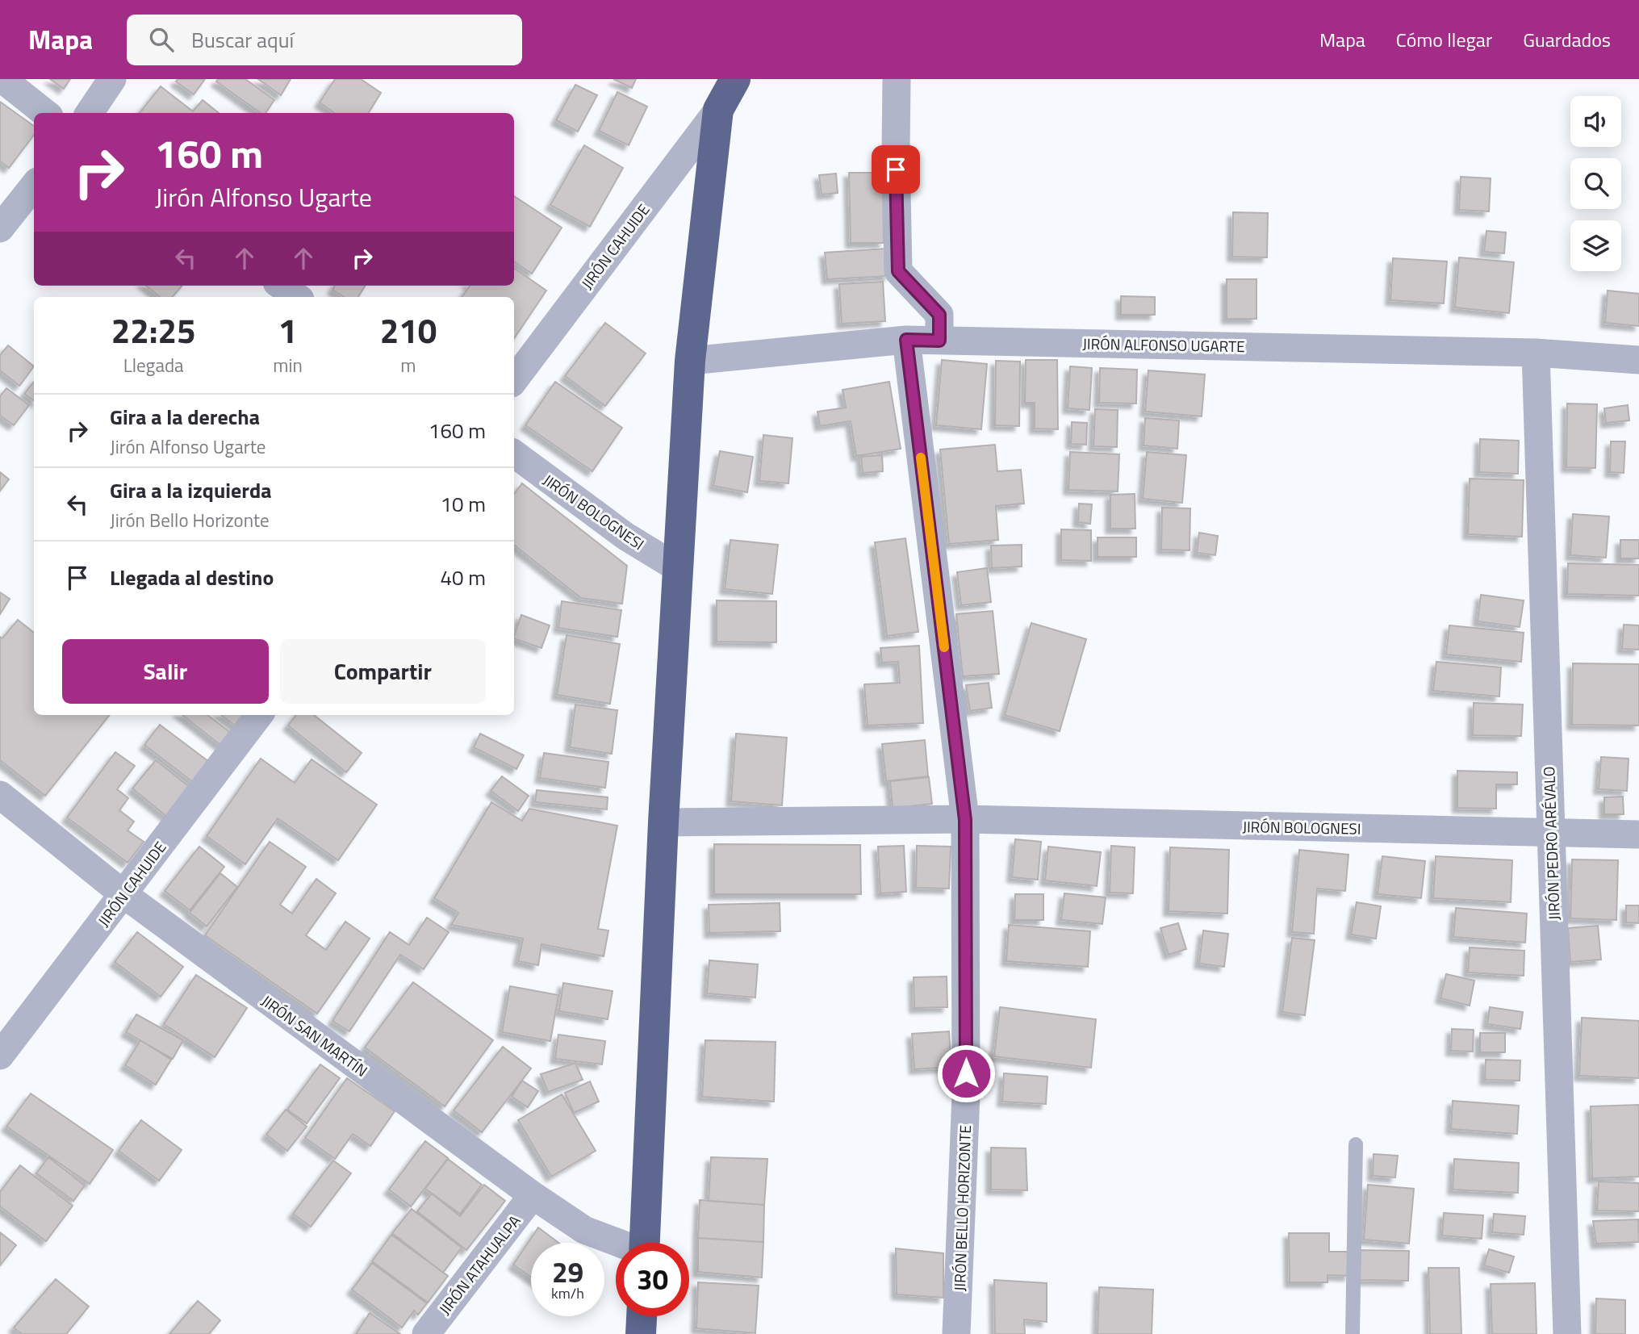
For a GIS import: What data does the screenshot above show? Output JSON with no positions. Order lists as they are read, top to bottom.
{
  "streets": {
    "street": [
      "JIRÓN CAHUIDE",
      "JIRÓN ALFONSO UGARTE",
      "JIRÓN BOLOGNESI",
      "JIRÓN PEDRO ARÉVALO",
      "JIRÓN SAN MARTÍN",
      "JIRÓN BELLO HORIZONTE",
      "JIRÓN ATAHUALPA"
    ]
  },
  "crossings": [
    ["JIRÓN CAHUIDE", "JIRÓN SAN MARTÍN"],
    ["JIRÓN ALFONSO UGARTE", "JIRÓN PEDRO ARÉVALO"],
    ["JIRÓN ALFONSO UGARTE", "JIRÓN BELLO HORIZONTE"],
    ["JIRÓN BOLOGNESI", "JIRÓN PEDRO ARÉVALO"],
    ["JIRÓN BOLOGNESI", "JIRÓN BELLO HORIZONTE"],
    ["JIRÓN SAN MARTÍN", "JIRÓN ATAHUALPA"]
  ],
  "page": {
    "header": "Mapa",
    "search": "Buscar aquí",
    "nav": ["Mapa", "Cómo llegar", "Guardados"],
    "turn": ["160 m", "Jirón Alfonso Ugarte"],
    "eta": [
      "22:25",
      "Llegada",
      "1",
      "min",
      "210",
      "m"
    ],
    "list": [
      {
        "name": "Gira a la derecha",
        "note": "Jirón Alfonso Ugarte",
        "value": "160 m"
      },
      {
        "name": "Gira a la izquierda",
        "note": "Jirón Bello Horizonte",
        "value": "10 m"
      },
      {
        "name": "Llegada al destino",
        "value": "40 m"
      }
    ],
    "buttons": ["Salir", "Compartir"],
    "speed": "29 km/h",
    "limit": "30"
  }
}
